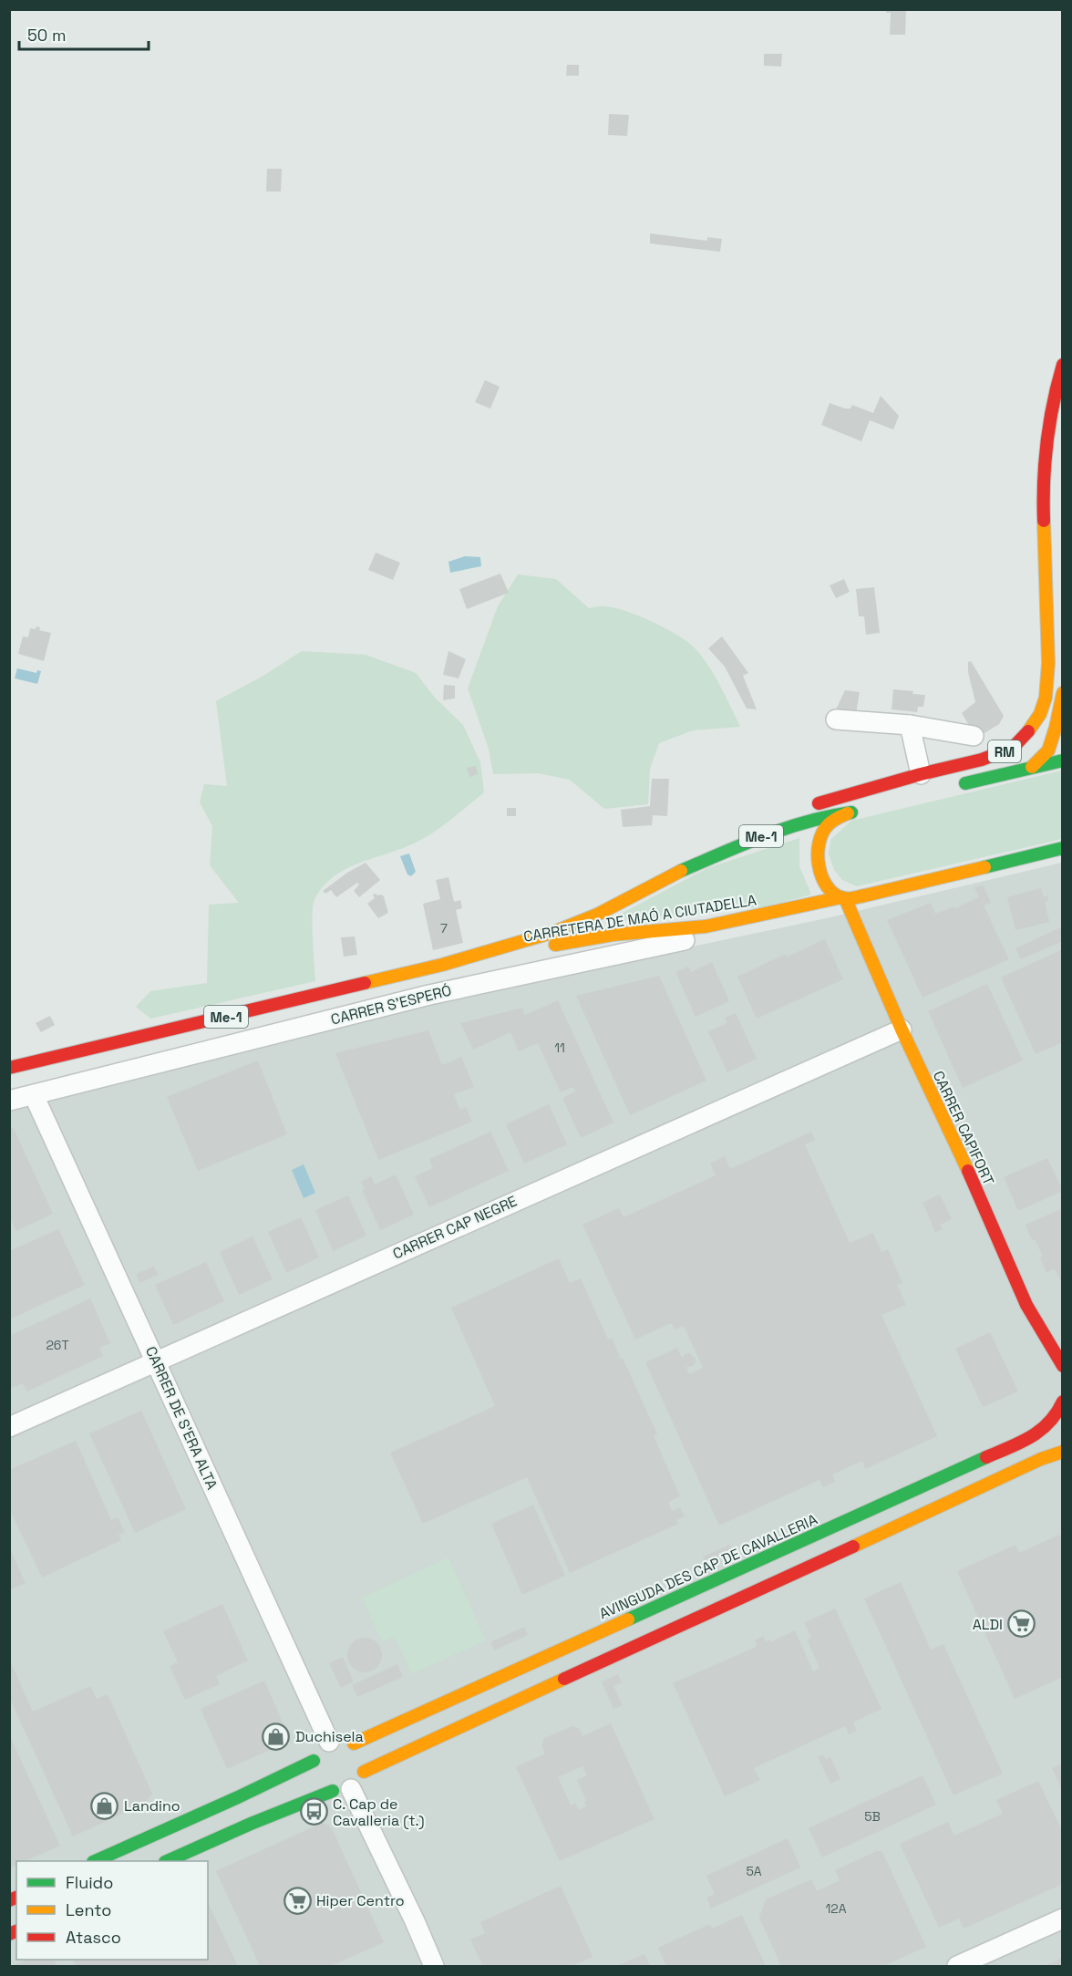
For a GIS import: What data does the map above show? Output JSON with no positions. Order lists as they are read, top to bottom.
{
  "streets": {
    "main road": [
      "RM",
      "Me-1",
      "CARRETERA DE MAÓ A CIUTADELLA",
      "CARRER CAPIFORT",
      "AVINGUDA DES CAP DE CAVALLERIA"
    ],
    "street": ["CARRER S'ESPERÓ", "CARRER CAP NEGRE", "CARRER DE S'ERA ALTA"]
  },
  "crossings": [
    ["CARRETERA DE MAÓ A CIUTADELLA", "CARRER S'ESPERÓ"],
    ["CARRETERA DE MAÓ A CIUTADELLA", "CARRER CAPIFORT"],
    ["CARRER S'ESPERÓ", "CARRER DE S'ERA ALTA"],
    ["CARRER CAPIFORT", "CARRER CAP NEGRE"],
    ["CARRER CAP NEGRE", "CARRER DE S'ERA ALTA"],
    ["CARRER DE S'ERA ALTA", "AVINGUDA DES CAP DE CAVALLERIA"]
  ],
  "places": {
    "supermarket": ["ALDI", "Hiper Centro"],
    "shop": ["Duchisela", "Landino"],
    "bus stop": ["C. Cap de Cavalleria (t.)"]
  },
  "house_numbers": [
    "7",
    "11",
    "26T",
    "5B",
    "5A",
    "12A"
  ],
  "legend": ["Fluido", "Lento", "Atasco"],
  "scale_bar": "50 m"
}
